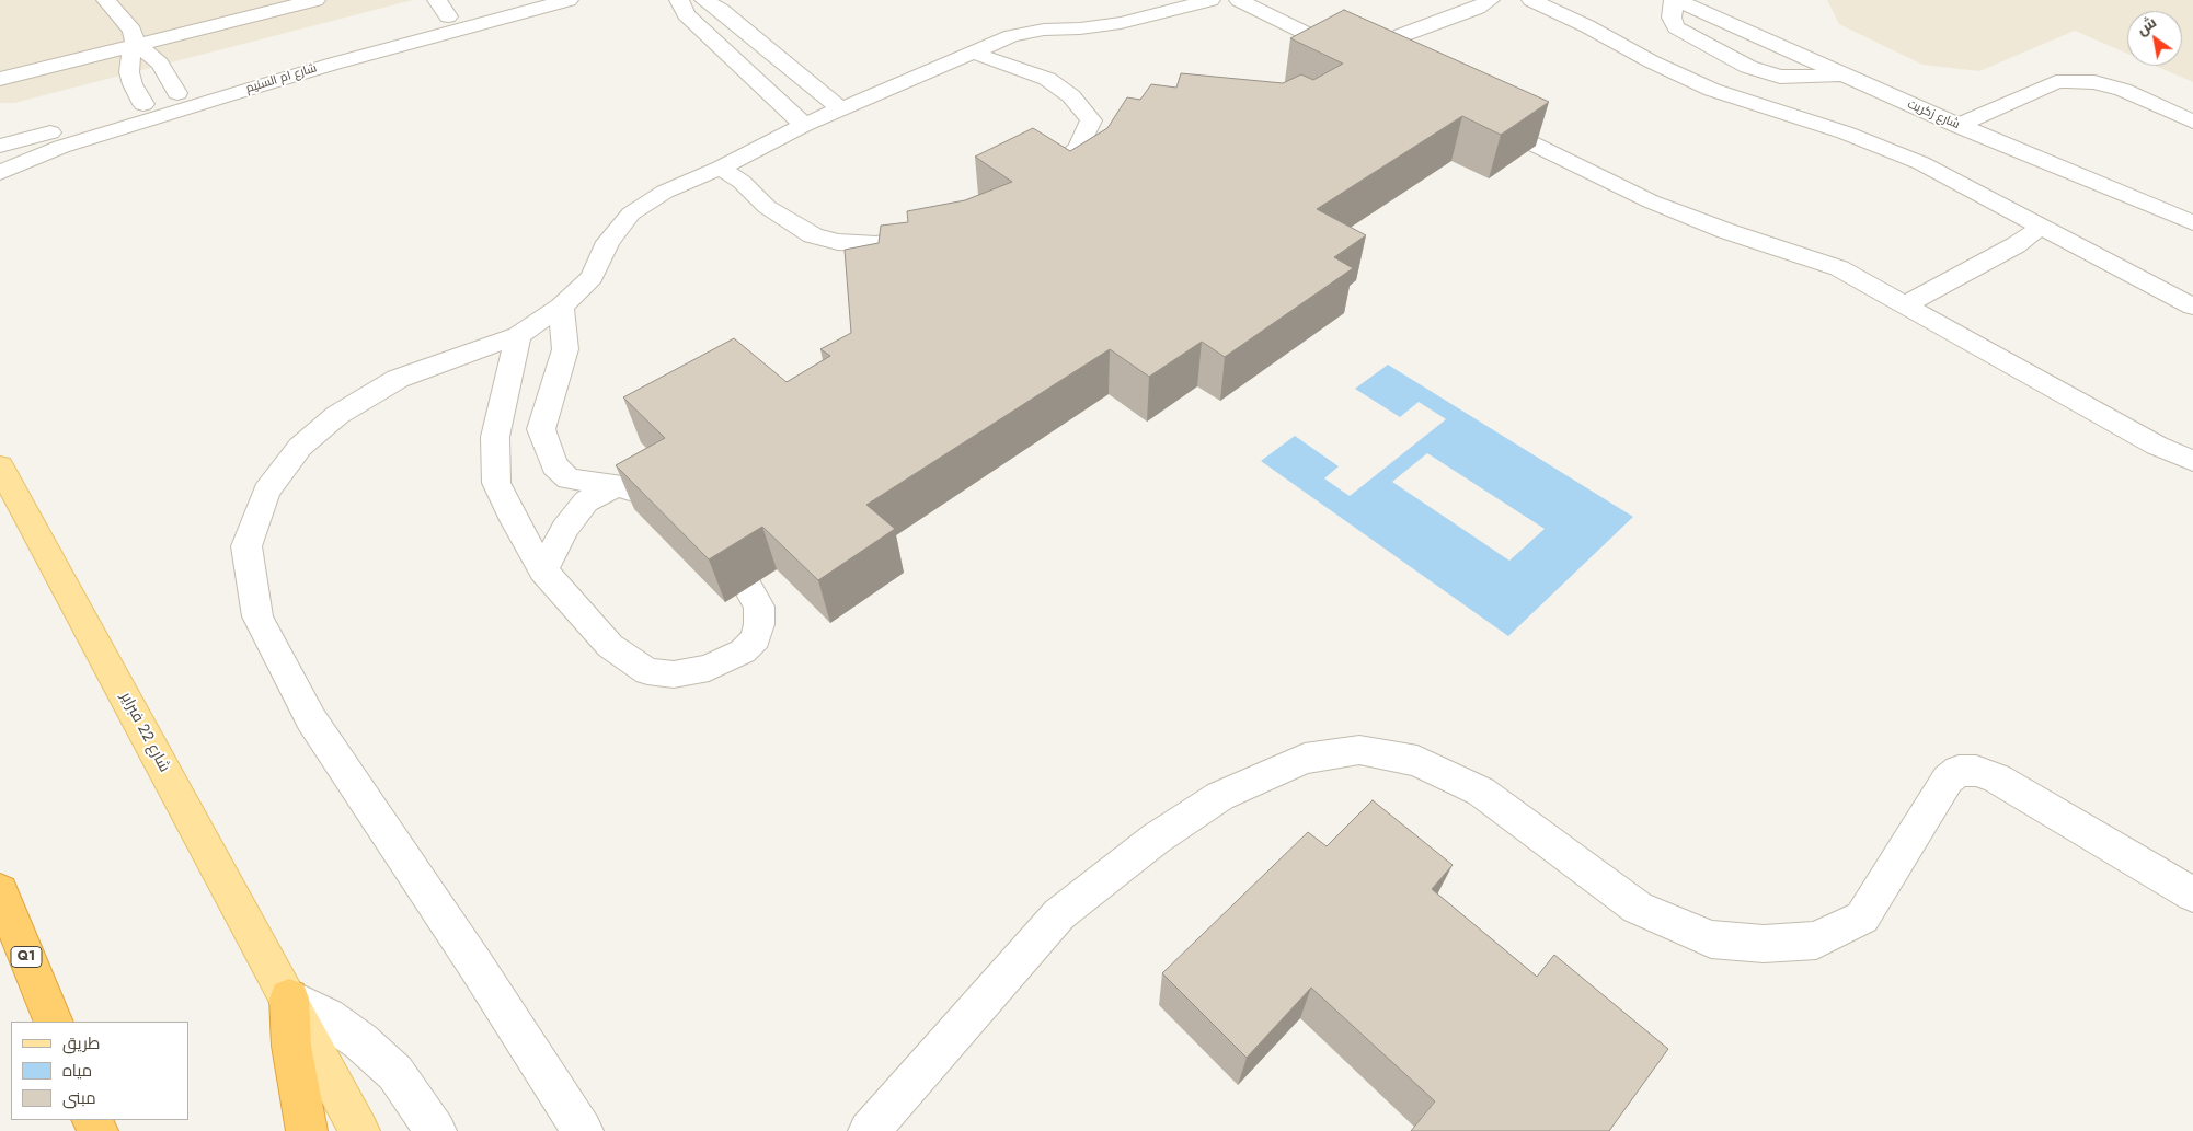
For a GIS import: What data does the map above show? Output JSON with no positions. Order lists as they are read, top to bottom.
{
  "streets": {
    "highway": ["Q1"],
    "main road": ["شارع 22 فبراير"],
    "street": ["شارع ام السنيم", "شارع زكريت"]
  },
  "legend": ["طريق", "مياه", "مبنى"],
  "north": "top left"
}
